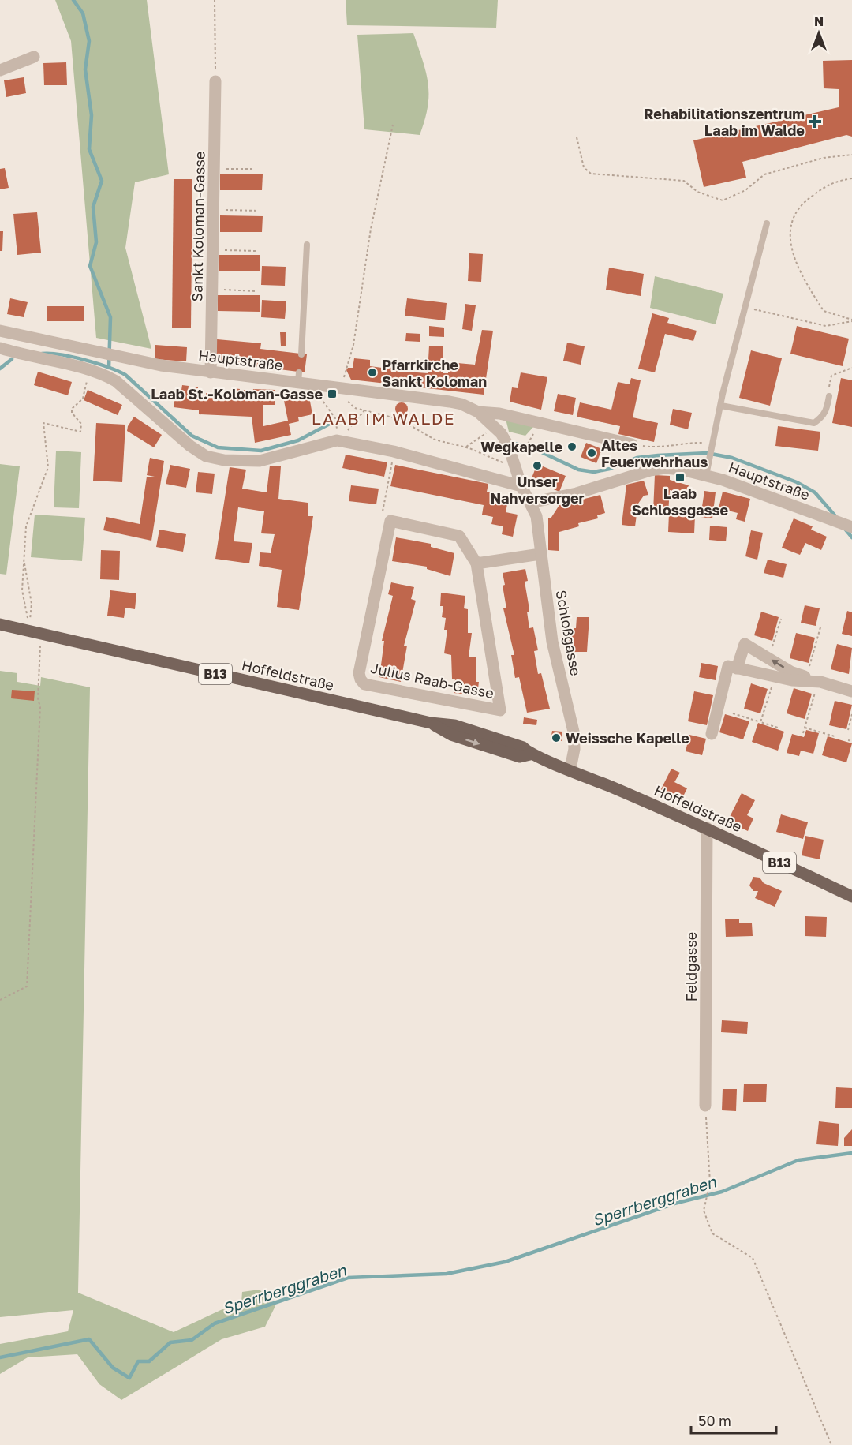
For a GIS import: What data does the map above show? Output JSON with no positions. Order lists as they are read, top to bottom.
{
  "streets": {
    "main road": ["B13", "Hoffeldstraße"],
    "street": [
      "Sankt Koloman-Gasse",
      "Hauptstraße",
      "Schloßgasse",
      "Julius Raab-Gasse",
      "Feldgasse"
    ]
  },
  "crossings": [
    ["Sankt Koloman-Gasse", "Hauptstraße"],
    ["Hauptstraße", "Schloßgasse"],
    ["Schloßgasse", "Hoffeldstraße"],
    ["Hoffeldstraße", "Feldgasse"]
  ],
  "districts": ["LAAB IM WALDE"],
  "water": ["Sperrberggraben"],
  "places": {
    "health": ["Rehabilitationszentrum Laab im Walde"],
    "other": [
      "Pfarrkirche Sankt Koloman",
      "Wegkapelle",
      "Altes Feuerwehrhaus",
      "Unser Nahversorger",
      "Weissche Kapelle"
    ],
    "transit": ["Laab St.-Koloman-Gasse", "Laab Schlossgasse"]
  },
  "scale_bar": "50 m",
  "north": "top"
}
